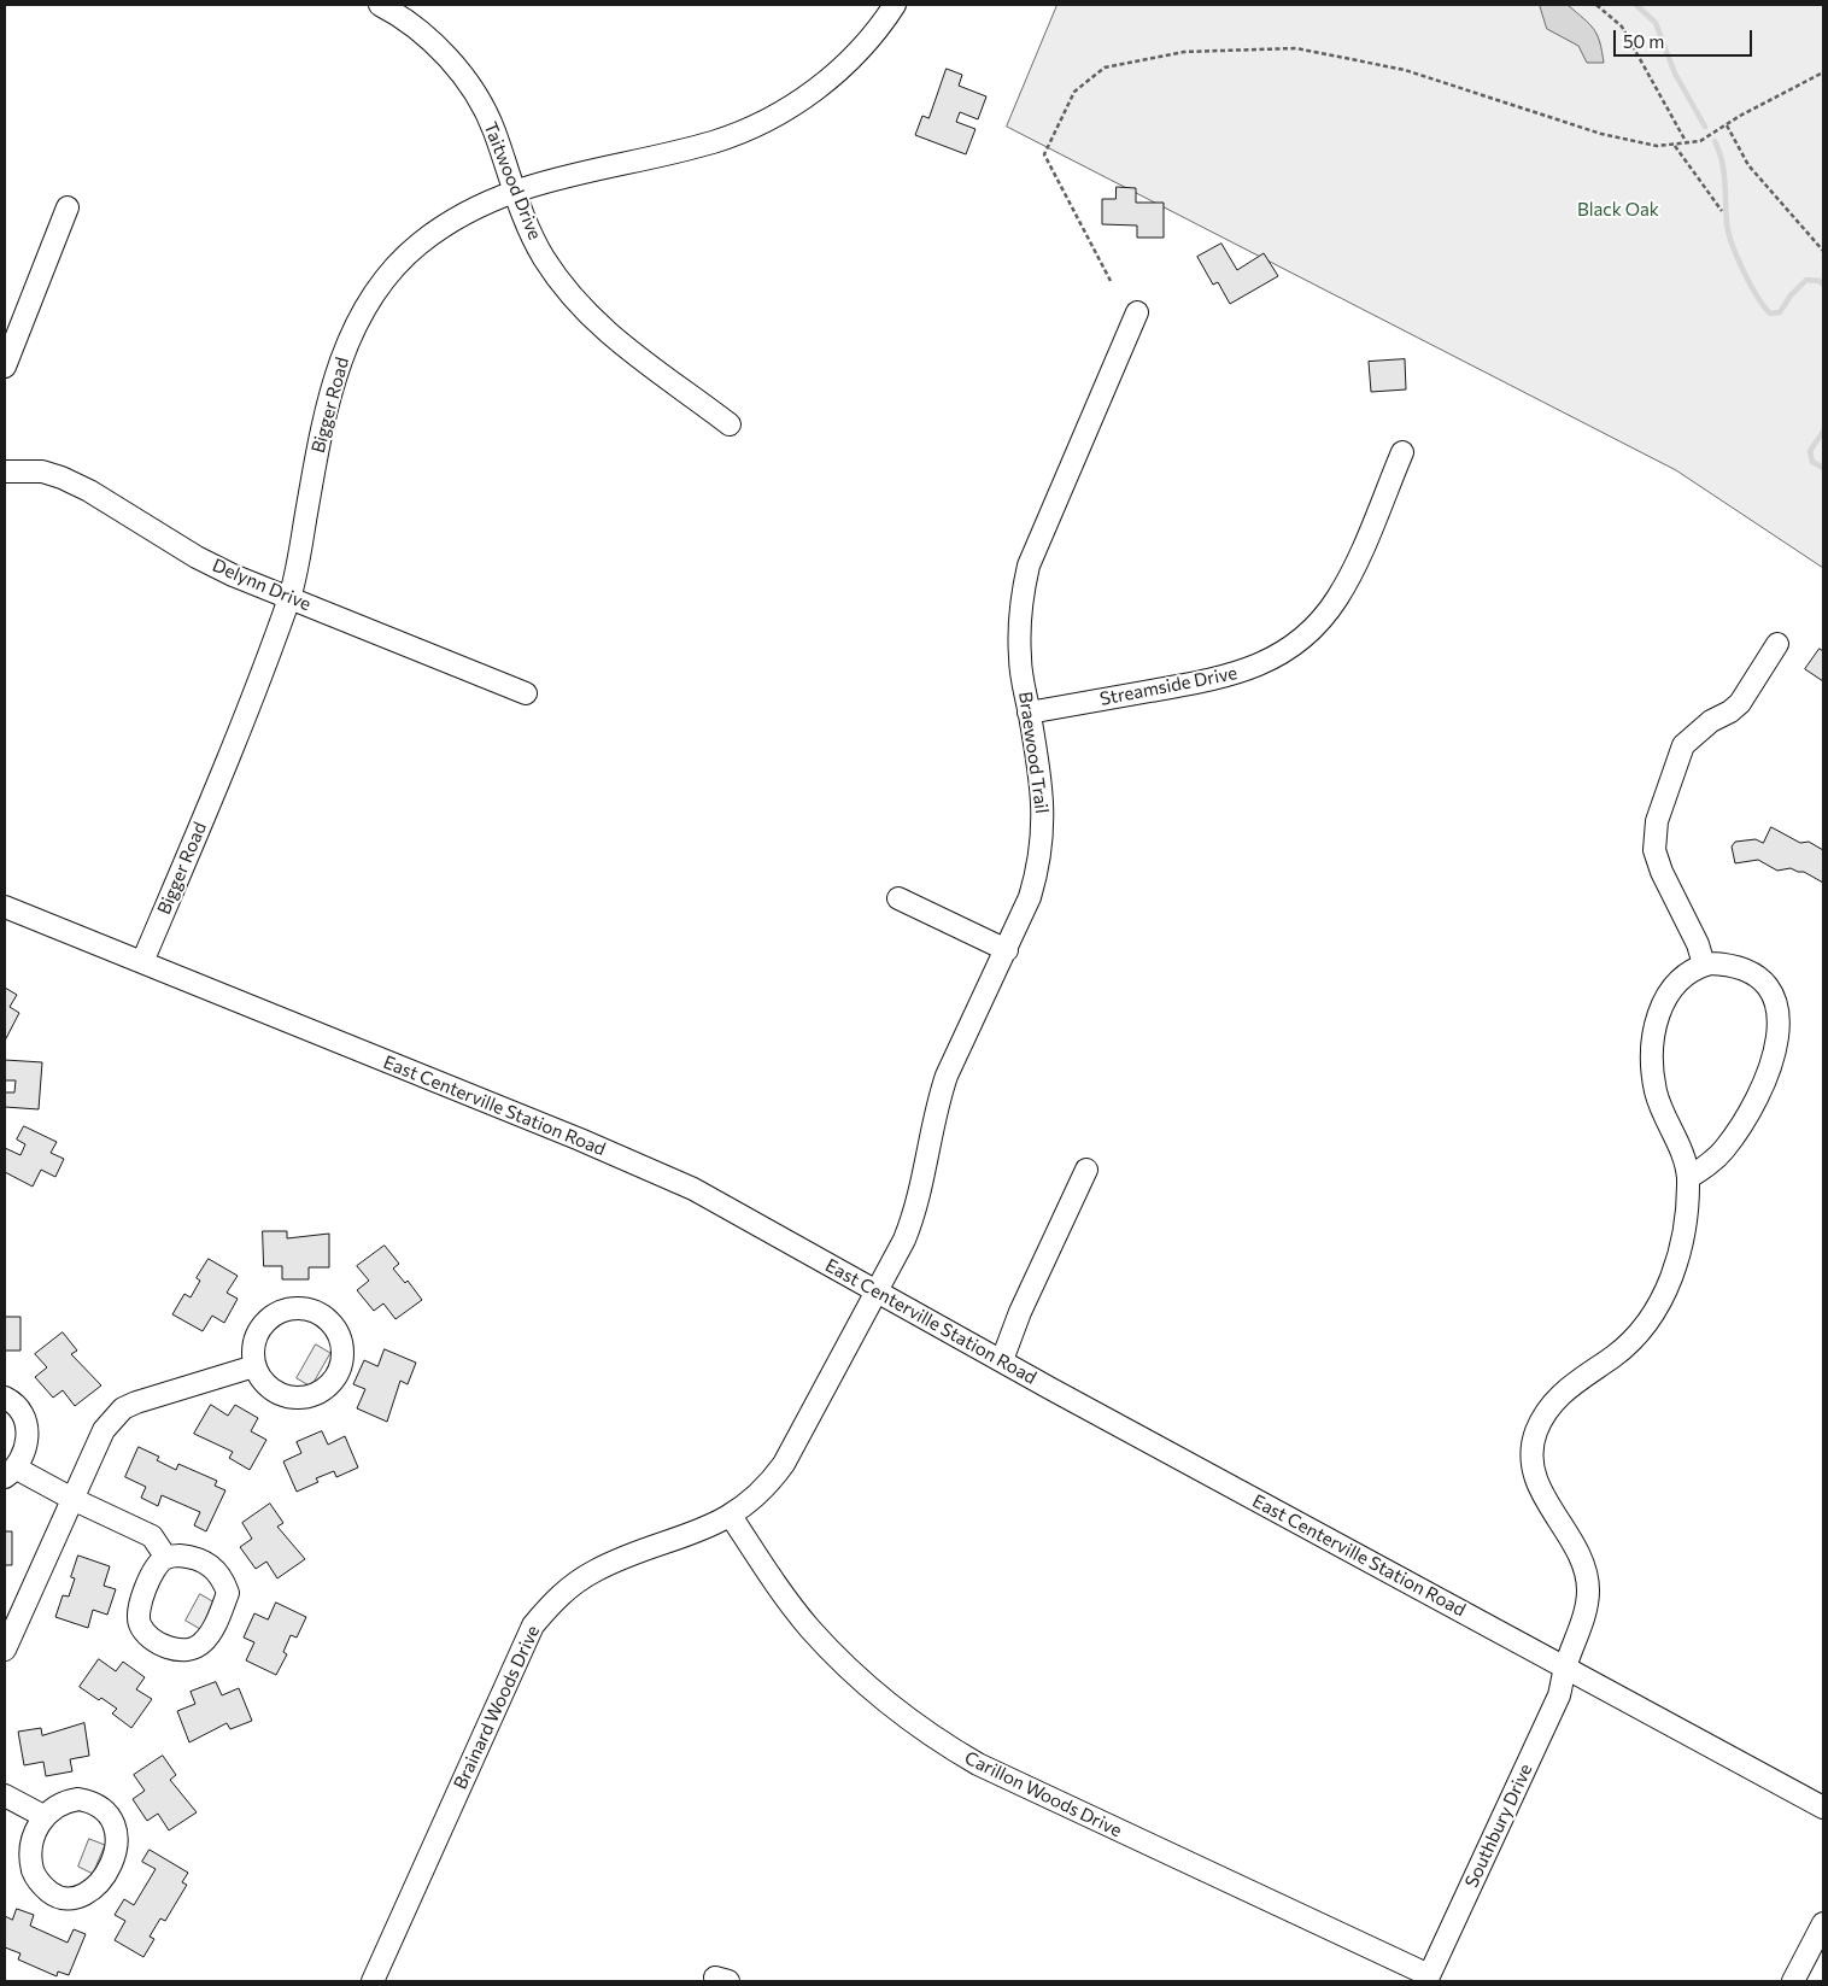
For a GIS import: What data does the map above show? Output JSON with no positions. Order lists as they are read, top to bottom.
{
  "streets": {
    "street": [
      "Taitwood Drive",
      "Bigger Road",
      "Delynn Drive",
      "Streamside Drive",
      "Braewood Trail",
      "East Centerville Station Road",
      "Brainard Woods Drive",
      "Carillon Woods Drive",
      "Southbury Drive"
    ]
  },
  "crossings": [
    ["Taitwood Drive", "Bigger Road"],
    ["Bigger Road", "Delynn Drive"],
    ["Bigger Road", "East Centerville Station Road"],
    ["Streamside Drive", "Braewood Trail"],
    ["Braewood Trail", "East Centerville Station Road"],
    ["Braewood Trail", "Brainard Woods Drive"],
    ["East Centerville Station Road", "Brainard Woods Drive"],
    ["East Centerville Station Road", "Southbury Drive"],
    ["Brainard Woods Drive", "Carillon Woods Drive"],
    ["Carillon Woods Drive", "Southbury Drive"]
  ],
  "parks": ["Black Oak"],
  "scale_bar": "50 m"
}
